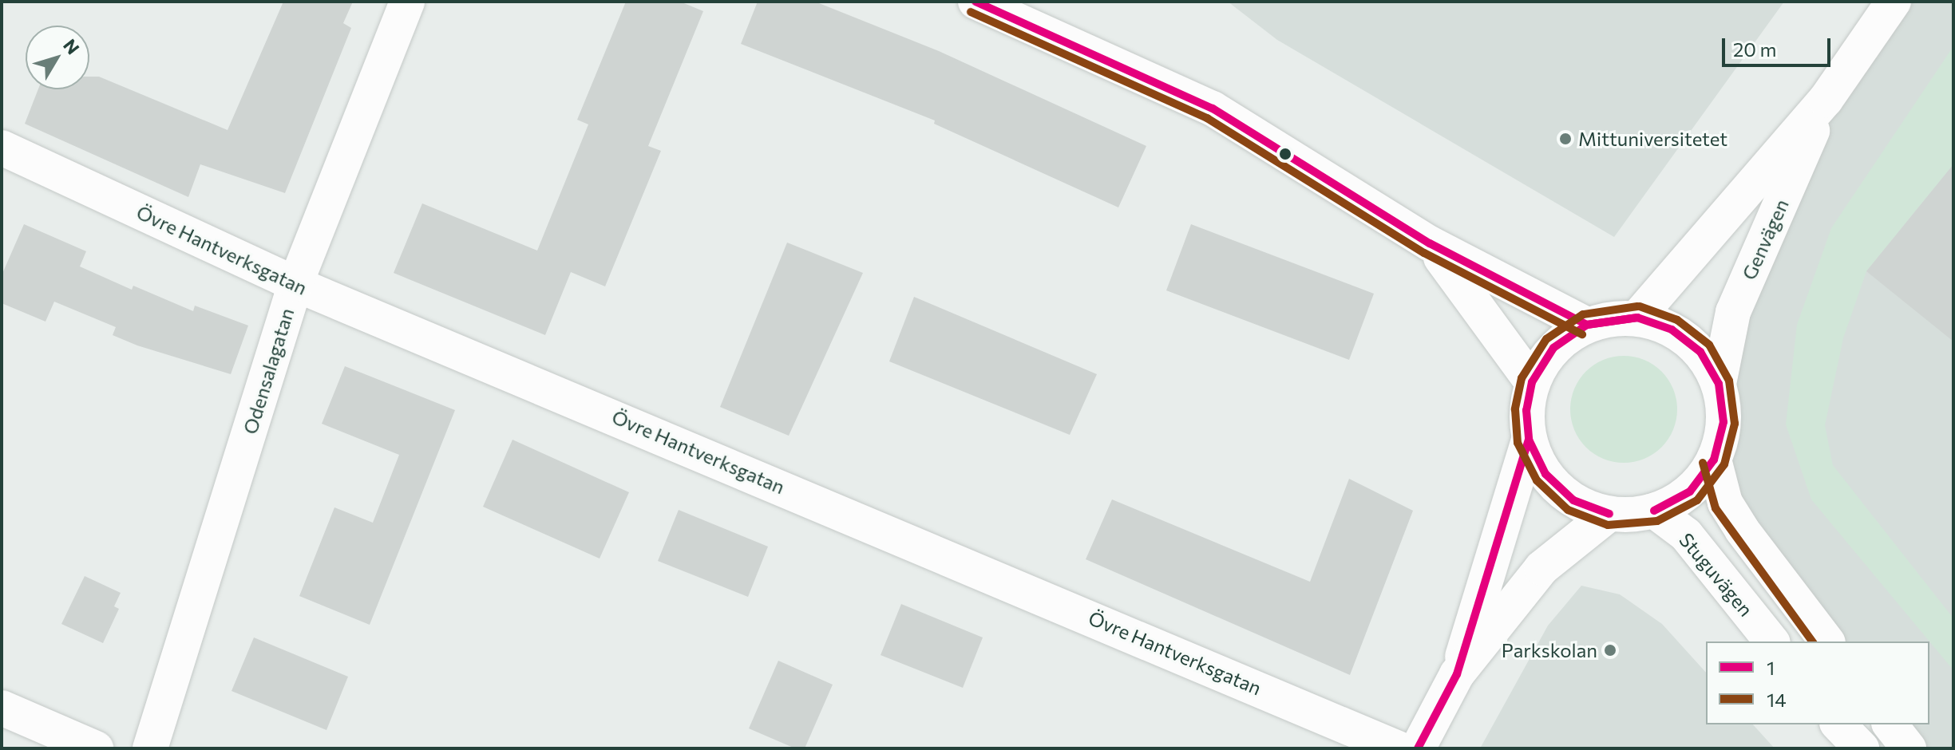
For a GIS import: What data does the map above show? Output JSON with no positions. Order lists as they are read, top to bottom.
{
  "streets": {
    "street": [
      "Genvägen",
      "Övre Hantverksgatan",
      "Odensalagatan",
      "Stuguvägen"
    ]
  },
  "crossings": [
    ["Genvägen", "Stuguvägen"],
    ["Övre Hantverksgatan", "Odensalagatan"]
  ],
  "places": ["Mittuniversitetet", "Parkskolan"],
  "lines": ["transit line 1", "transit line 14"],
  "legend": ["1", "14"],
  "scale_bar": "20 m",
  "north": "top right"
}
